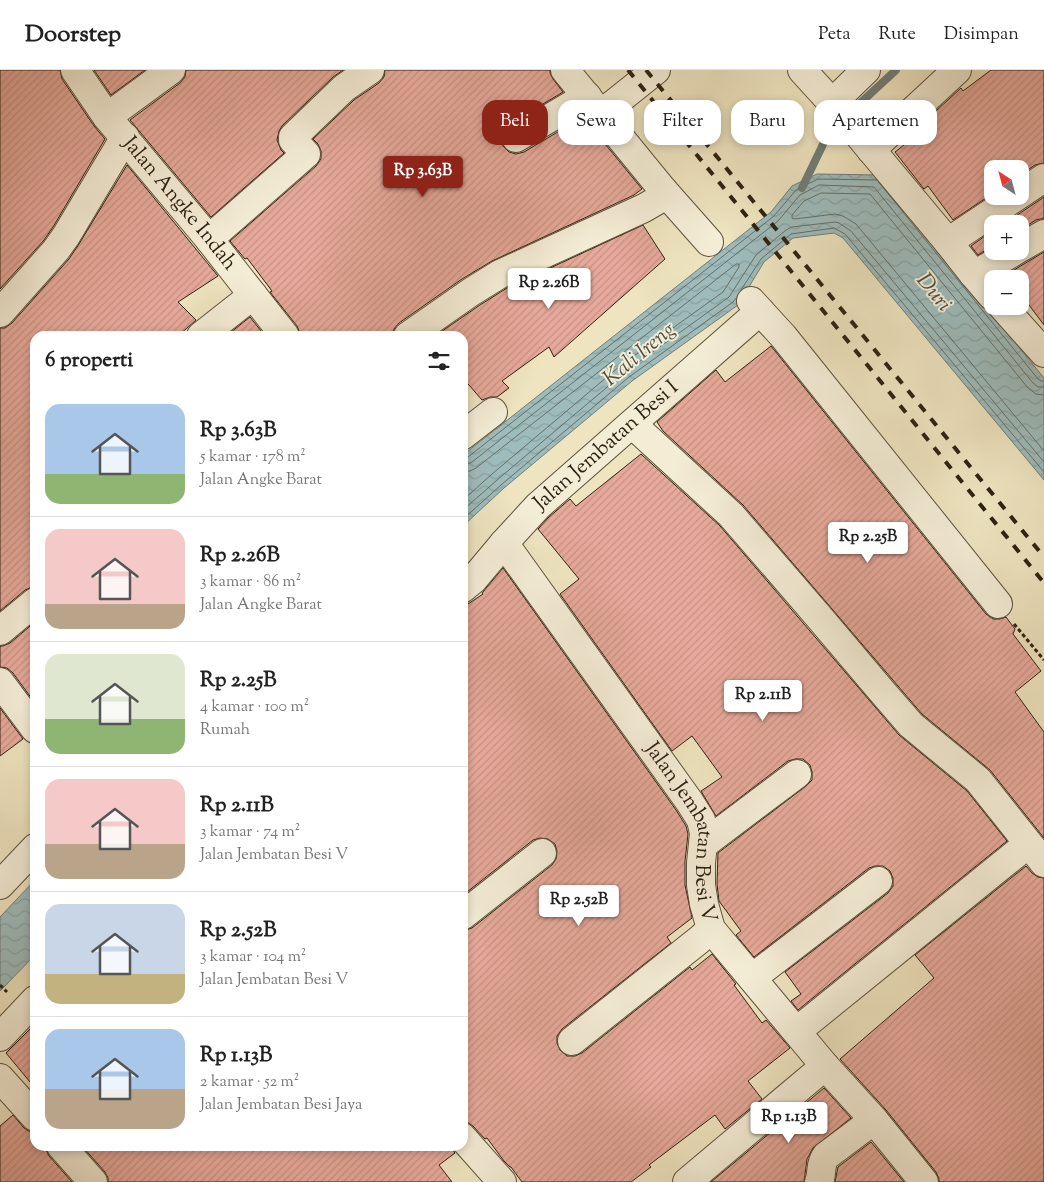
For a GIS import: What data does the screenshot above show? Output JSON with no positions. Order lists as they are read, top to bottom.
{
  "streets": {
    "street": ["Jalan Angke Indah", "Jalan Jembatan Besi I", "Jalan Jembatan Besi V"]
  },
  "crossings": [
    ["Jalan Jembatan Besi I", "Jalan Jembatan Besi V"]
  ],
  "water": ["Duri", "Kali Ireng"],
  "north": "top left",
  "page": {
    "header": "Doorstep",
    "nav": ["Peta", "Rute", "Disimpan"],
    "chip": [
      "Beli",
      "Sewa",
      "Filter",
      "Baru",
      "Apartemen"
    ],
    "price": [
      "Rp 3.63B",
      "Rp 2.26B",
      "Rp 2.25B",
      "Rp 2.11B",
      "Rp 2.52B",
      "Rp 1.13B"
    ],
    "map_buttons": ["+", "−"],
    "heading": "6 properti",
    "list": [
      {
        "name": "Rp 3.63B",
        "note": "5 kamar · 178 m² · Jalan Angke Barat"
      },
      {
        "name": "Rp 2.26B",
        "note": "3 kamar · 86 m² · Jalan Angke Barat"
      },
      {
        "name": "Rp 2.25B",
        "note": "4 kamar · 100 m² · Rumah"
      },
      {
        "name": "Rp 2.11B",
        "note": "3 kamar · 74 m² · Jalan Jembatan Besi V"
      },
      {
        "name": "Rp 2.52B",
        "note": "3 kamar · 104 m² · Jalan Jembatan Besi V"
      },
      {
        "name": "Rp 1.13B",
        "note": "2 kamar · 52 m² · Jalan Jembatan Besi Jaya"
      }
    ]
  }
}
